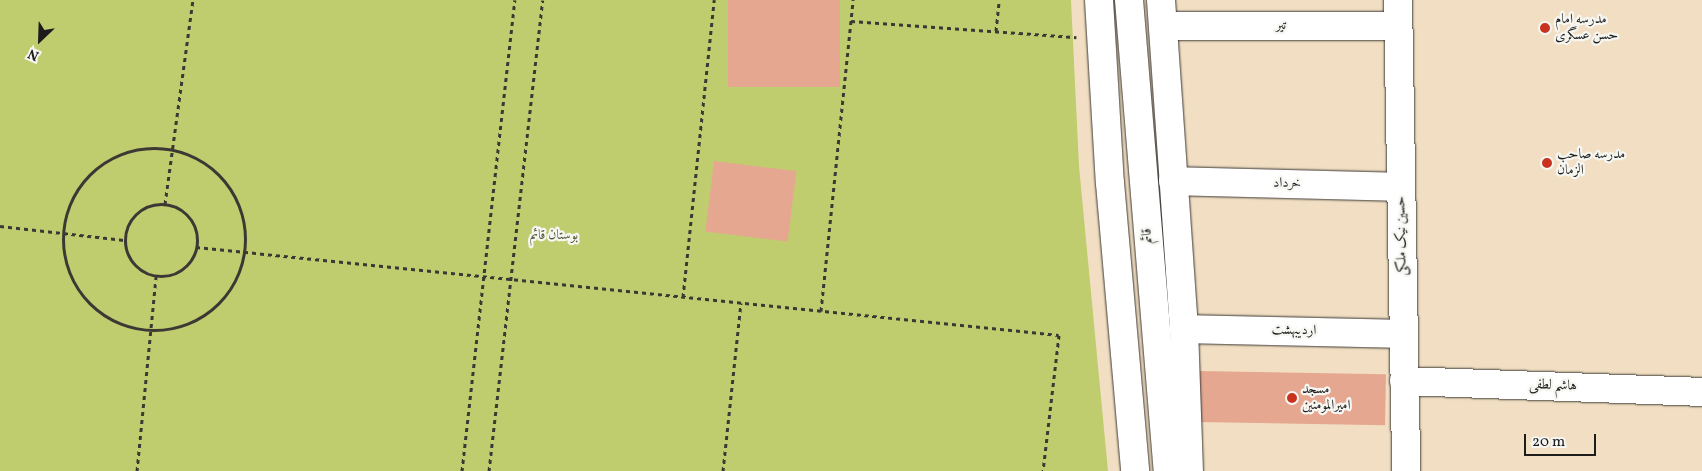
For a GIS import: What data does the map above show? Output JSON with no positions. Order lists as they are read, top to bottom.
{
  "streets": {
    "street": [
      "تیر",
      "خرداد",
      "قائم",
      "حسین نیک ملکی",
      "اردیبهشت",
      "هاشم لطفی"
    ]
  },
  "crossings": [
    ["تیر", "حسین نیک ملکی"],
    ["خرداد", "حسین نیک ملکی"],
    ["حسین نیک ملکی", "اردیبهشت"],
    ["حسین نیک ملکی", "هاشم لطفی"]
  ],
  "parks": ["بوستان قائم"],
  "places": ["مدرسه امام حسن عسگری", "مدرسه صاحب الزمان", "مسجد امیرالمومنین"],
  "scale_bar": "20 m",
  "north": "bottom left"
}
